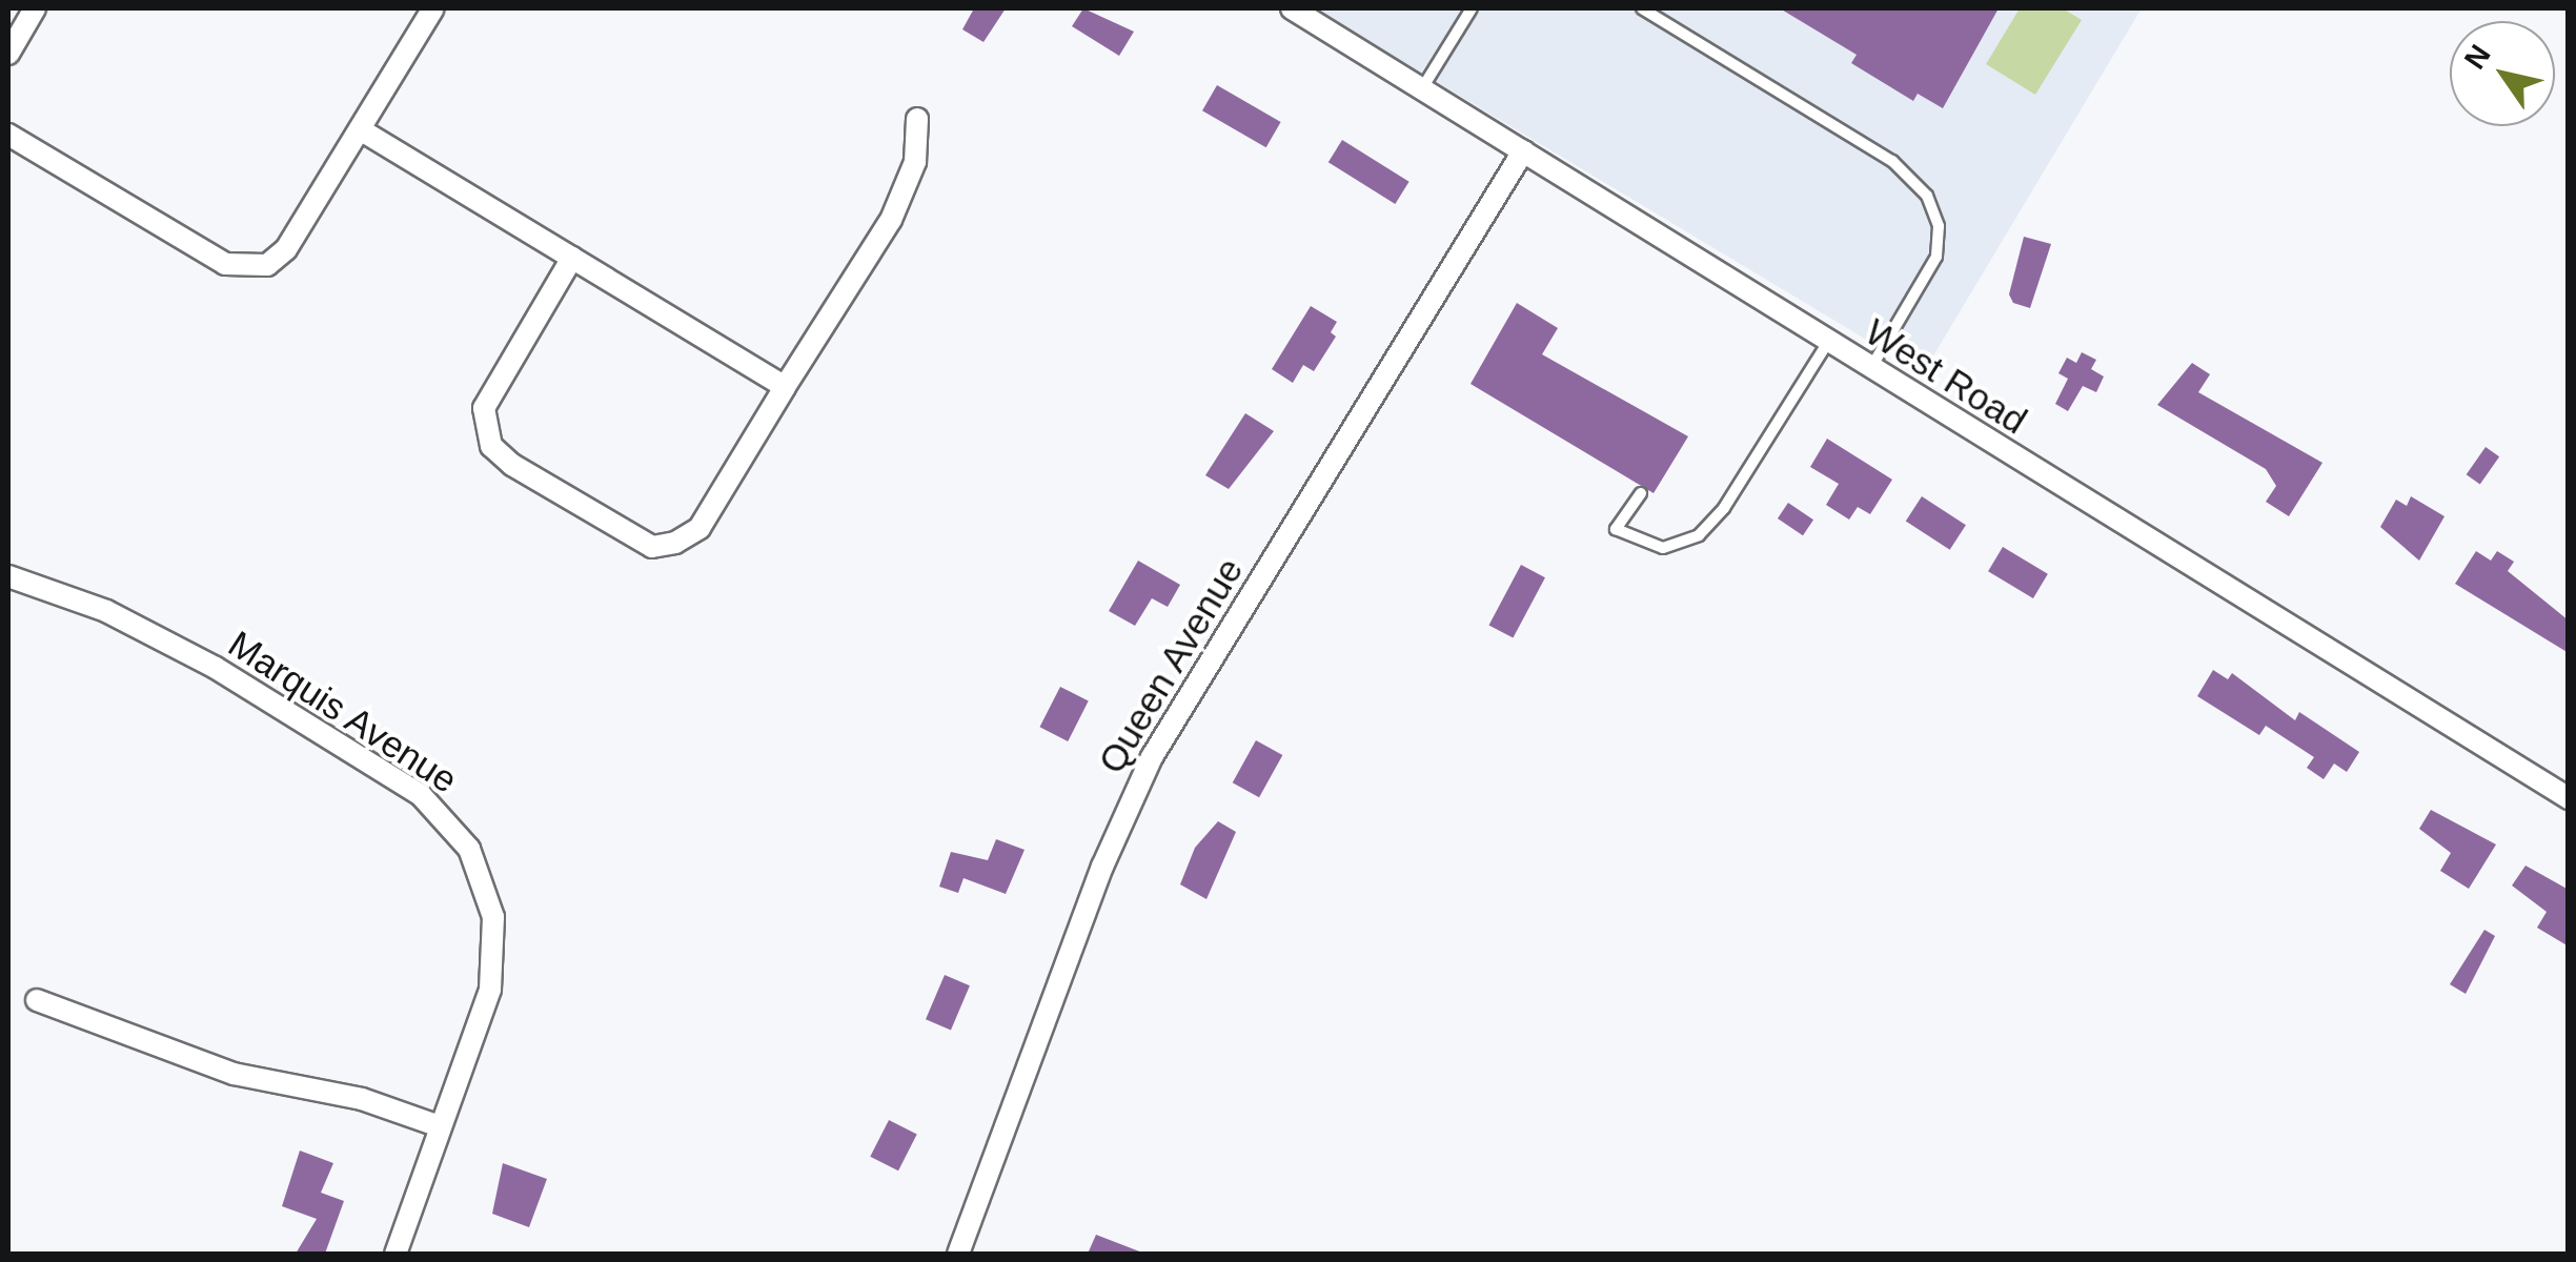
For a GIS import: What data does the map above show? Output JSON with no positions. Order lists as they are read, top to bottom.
{
  "streets": {
    "street": ["West Road", "Queen Avenue", "Marquis Avenue"]
  },
  "crossings": [
    ["West Road", "Queen Avenue"]
  ],
  "north": "top left"
}
